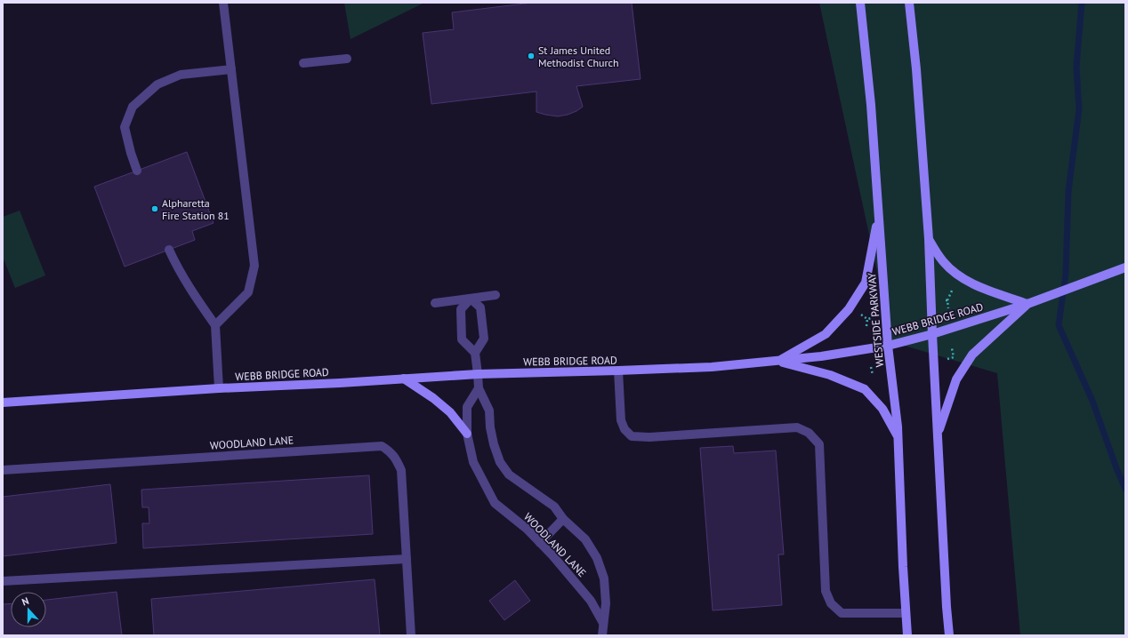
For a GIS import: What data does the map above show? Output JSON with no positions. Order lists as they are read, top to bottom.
{
  "streets": {
    "main road": ["WEBB BRIDGE ROAD", "WESTSIDE PARKWAY"],
    "street": ["WOODLAND LANE"]
  },
  "crossings": [
    ["WEBB BRIDGE ROAD", "WESTSIDE PARKWAY"]
  ],
  "places": ["St James United Methodist Church", "Alpharetta Fire Station 81"],
  "north": "top"
}
